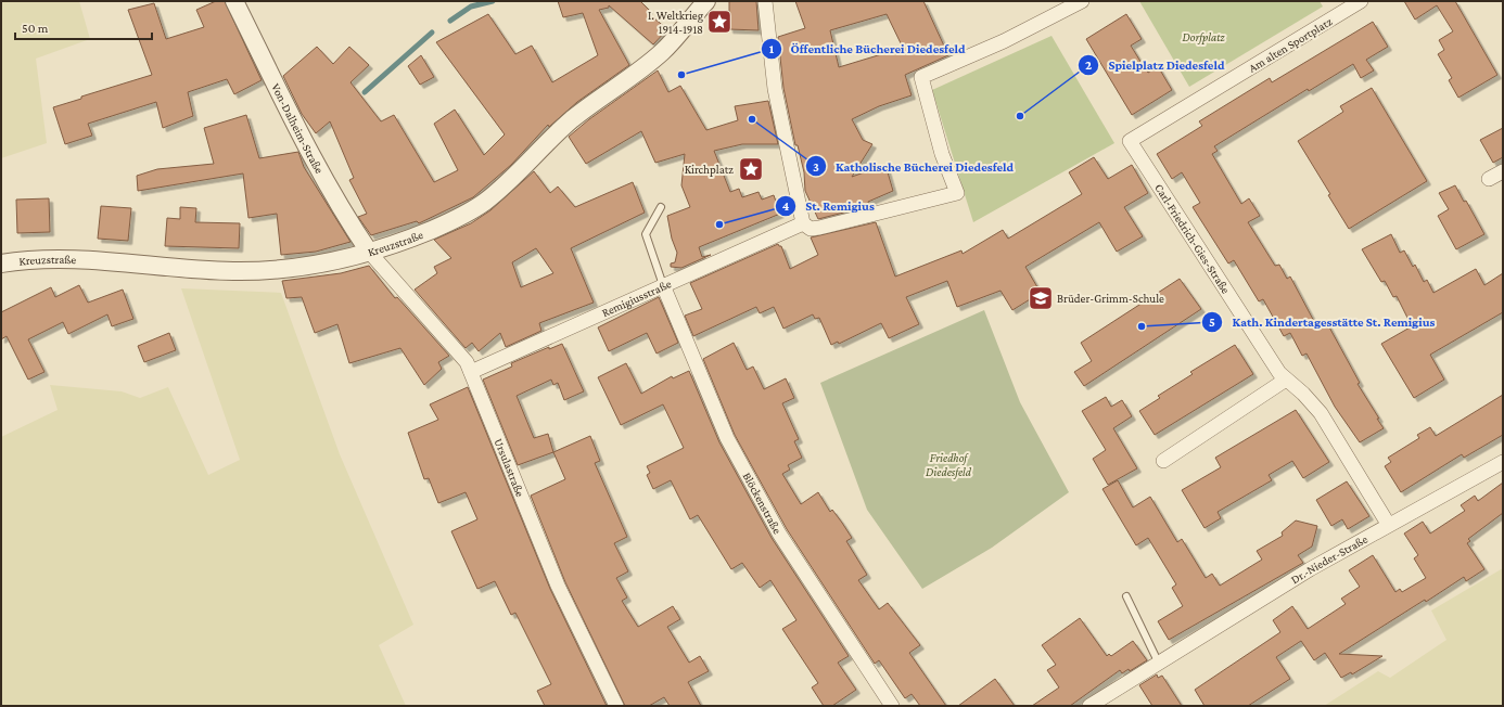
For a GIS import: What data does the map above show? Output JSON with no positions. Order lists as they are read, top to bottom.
{
  "streets": {
    "street": [
      "Am alten Sportplatz",
      "Von-Dalheim-Straße",
      "Carl-Friedrich-Gies-Straße",
      "Kreuzstraße",
      "Remigiusstraße",
      "Ursulastraße",
      "Blöckenstraße",
      "Dr.-Nieder-Straße"
    ]
  },
  "crossings": [
    ["Am alten Sportplatz", "Carl-Friedrich-Gies-Straße"],
    ["Von-Dalheim-Straße", "Kreuzstraße"],
    ["Von-Dalheim-Straße", "Ursulastraße"],
    ["Carl-Friedrich-Gies-Straße", "Dr.-Nieder-Straße"],
    ["Kreuzstraße", "Ursulastraße"],
    ["Remigiusstraße", "Ursulastraße"],
    ["Remigiusstraße", "Blöckenstraße"]
  ],
  "parks": ["Dorfplatz", "Friedhof Diedesfeld"],
  "places": {
    "place": ["I. Weltkrieg 1914-1918", "Kirchplatz"],
    "other": [
      "Öffentliche Bücherei Diedesfeld",
      "Spielplatz Diedesfeld",
      "Katholische Bücherei Diedesfeld",
      "St. Remigius",
      "Kath. Kindertagesstätte St. Remigius"
    ],
    "school or university": ["Brüder-Grimm-Schule"]
  },
  "scale_bar": "50 m"
}
